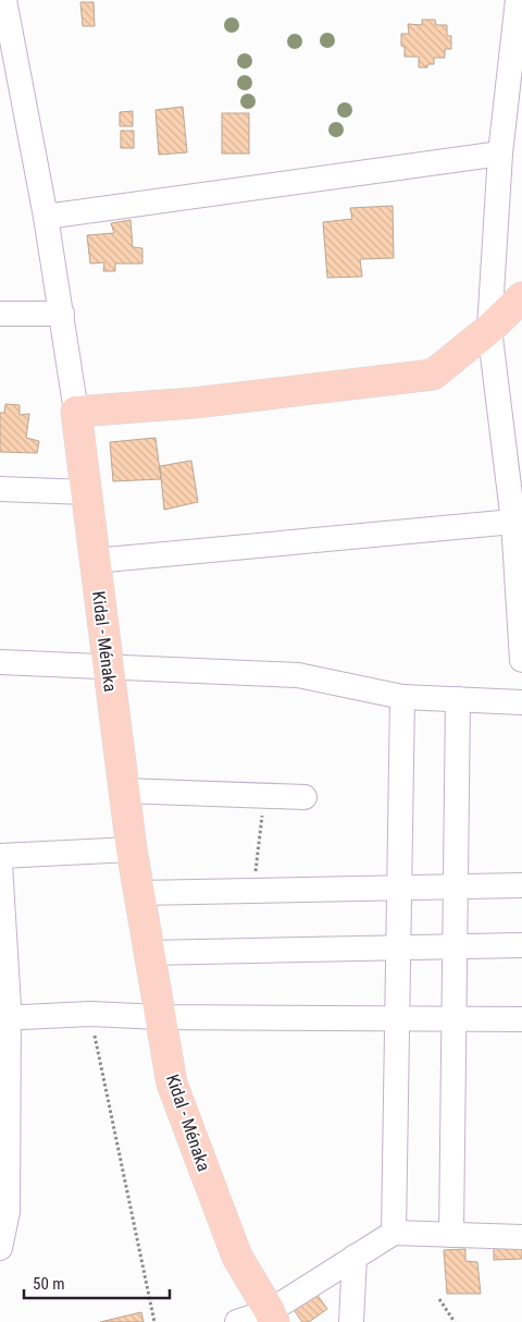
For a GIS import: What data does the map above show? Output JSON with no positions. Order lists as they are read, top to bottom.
{
  "streets": {
    "main road": ["Kidal - Ménaka"]
  },
  "scale_bar": "50 m"
}
